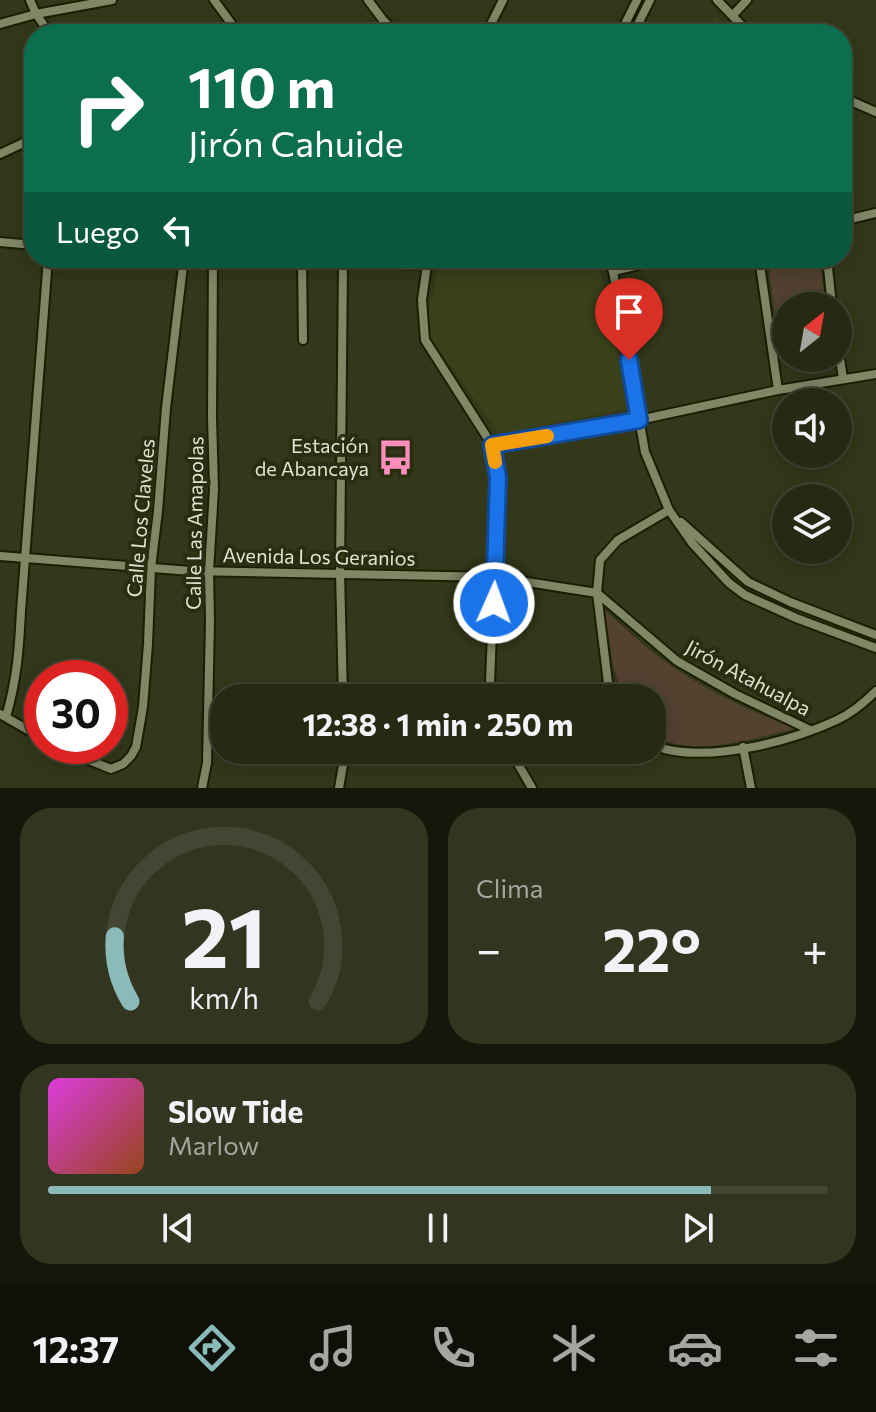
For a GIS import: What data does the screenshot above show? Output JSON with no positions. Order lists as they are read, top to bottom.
{
  "streets": {
    "street": [
      "Calle Los Claveles",
      "Calle Las Amapolas",
      "Avenida Los Geranios",
      "Jirón Atahualpa"
    ]
  },
  "crossings": [
    ["Calle Los Claveles", "Avenida Los Geranios"],
    ["Calle Las Amapolas", "Avenida Los Geranios"],
    ["Avenida Los Geranios", "Jirón Atahualpa"]
  ],
  "places": {
    "bus stop": ["Estación de Abancaya"]
  },
  "north": "top right",
  "page": {
    "turn": ["110 m", "Jirón Cahuide"],
    "then": "Luego",
    "limit": "30",
    "trip": "12:38 · 1 min · 250 m",
    "tile": "Clima",
    "heat": ["−", "22°", "+"],
    "song": ["Slow Tide", "Marlow"],
    "tabs": "12:37",
    "gauge": ["21", "km/h"]
  }
}
